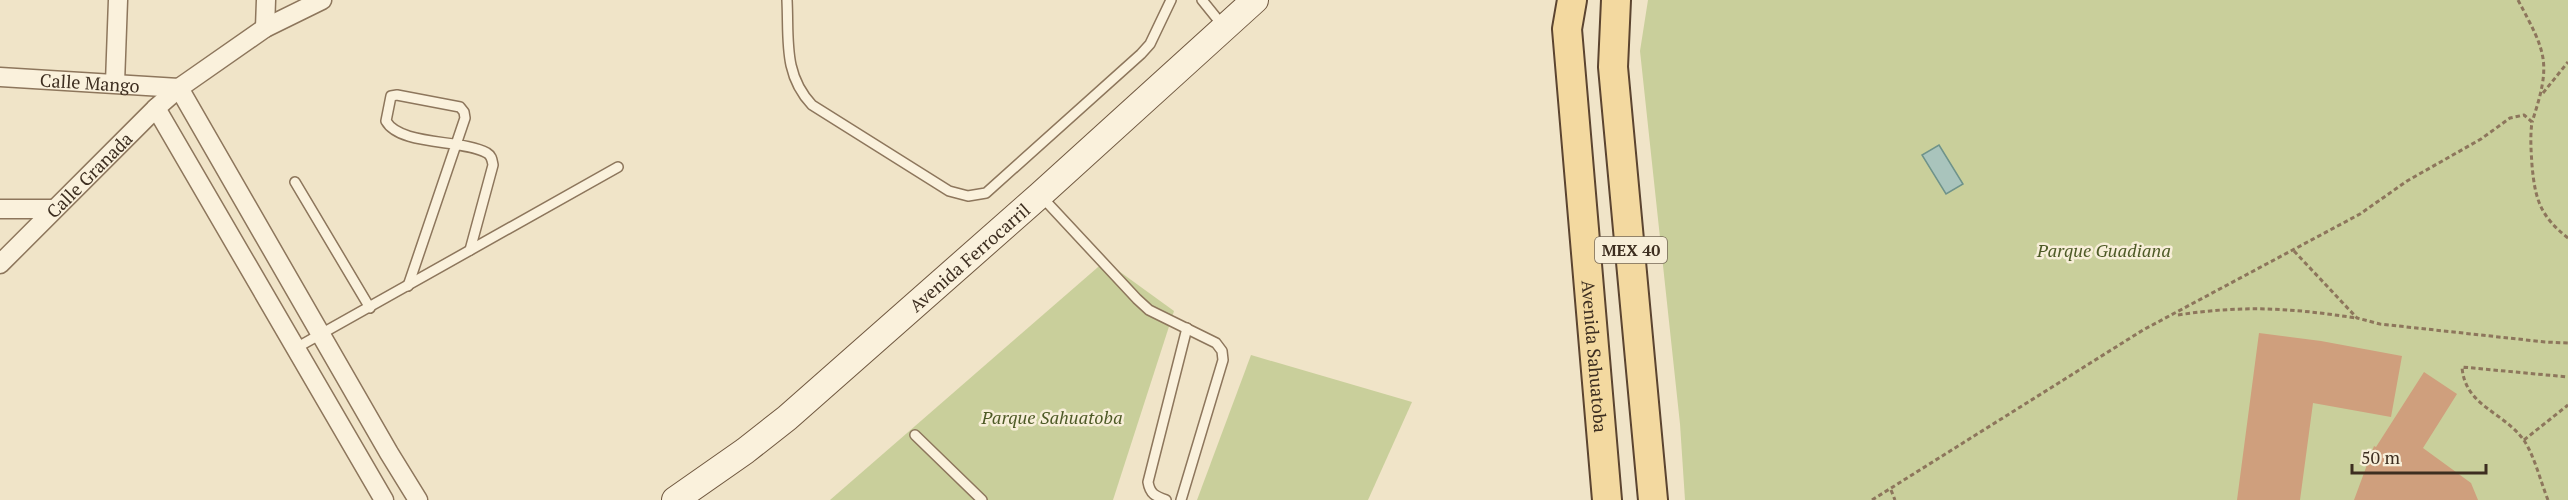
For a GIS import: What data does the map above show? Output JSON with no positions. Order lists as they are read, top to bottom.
{
  "streets": {
    "main road": ["MEX 40", "Avenida Sahuatoba"],
    "street": ["Calle Mango", "Calle Granada", "Avenida Ferrocarril"]
  },
  "crossings": [
    ["Calle Mango", "Calle Granada"]
  ],
  "parks": ["Parque Guadiana", "Parque Sahuatoba"],
  "scale_bar": "50 m"
}
